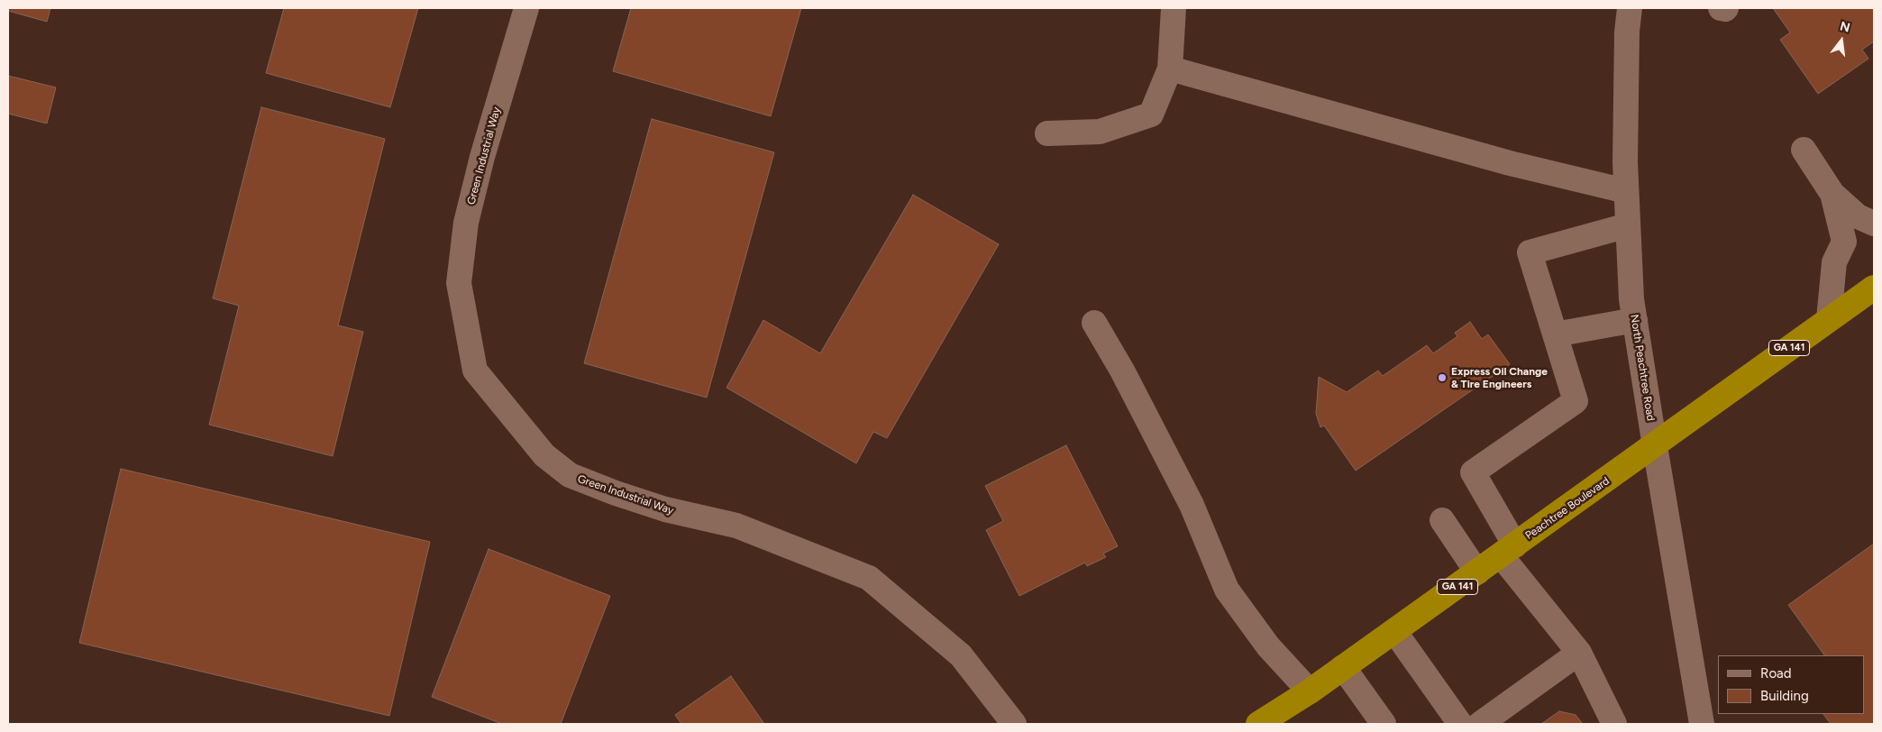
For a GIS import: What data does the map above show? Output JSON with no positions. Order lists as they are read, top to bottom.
{
  "streets": {
    "highway": ["GA 141", "Peachtree Boulevard"],
    "street": ["Green Industrial Way", "North Peachtree Road"]
  },
  "crossings": [
    ["North Peachtree Road", "Peachtree Boulevard"]
  ],
  "places": ["Express Oil Change & Tire Engineers"],
  "legend": ["Road", "Building"],
  "north": "top"
}
